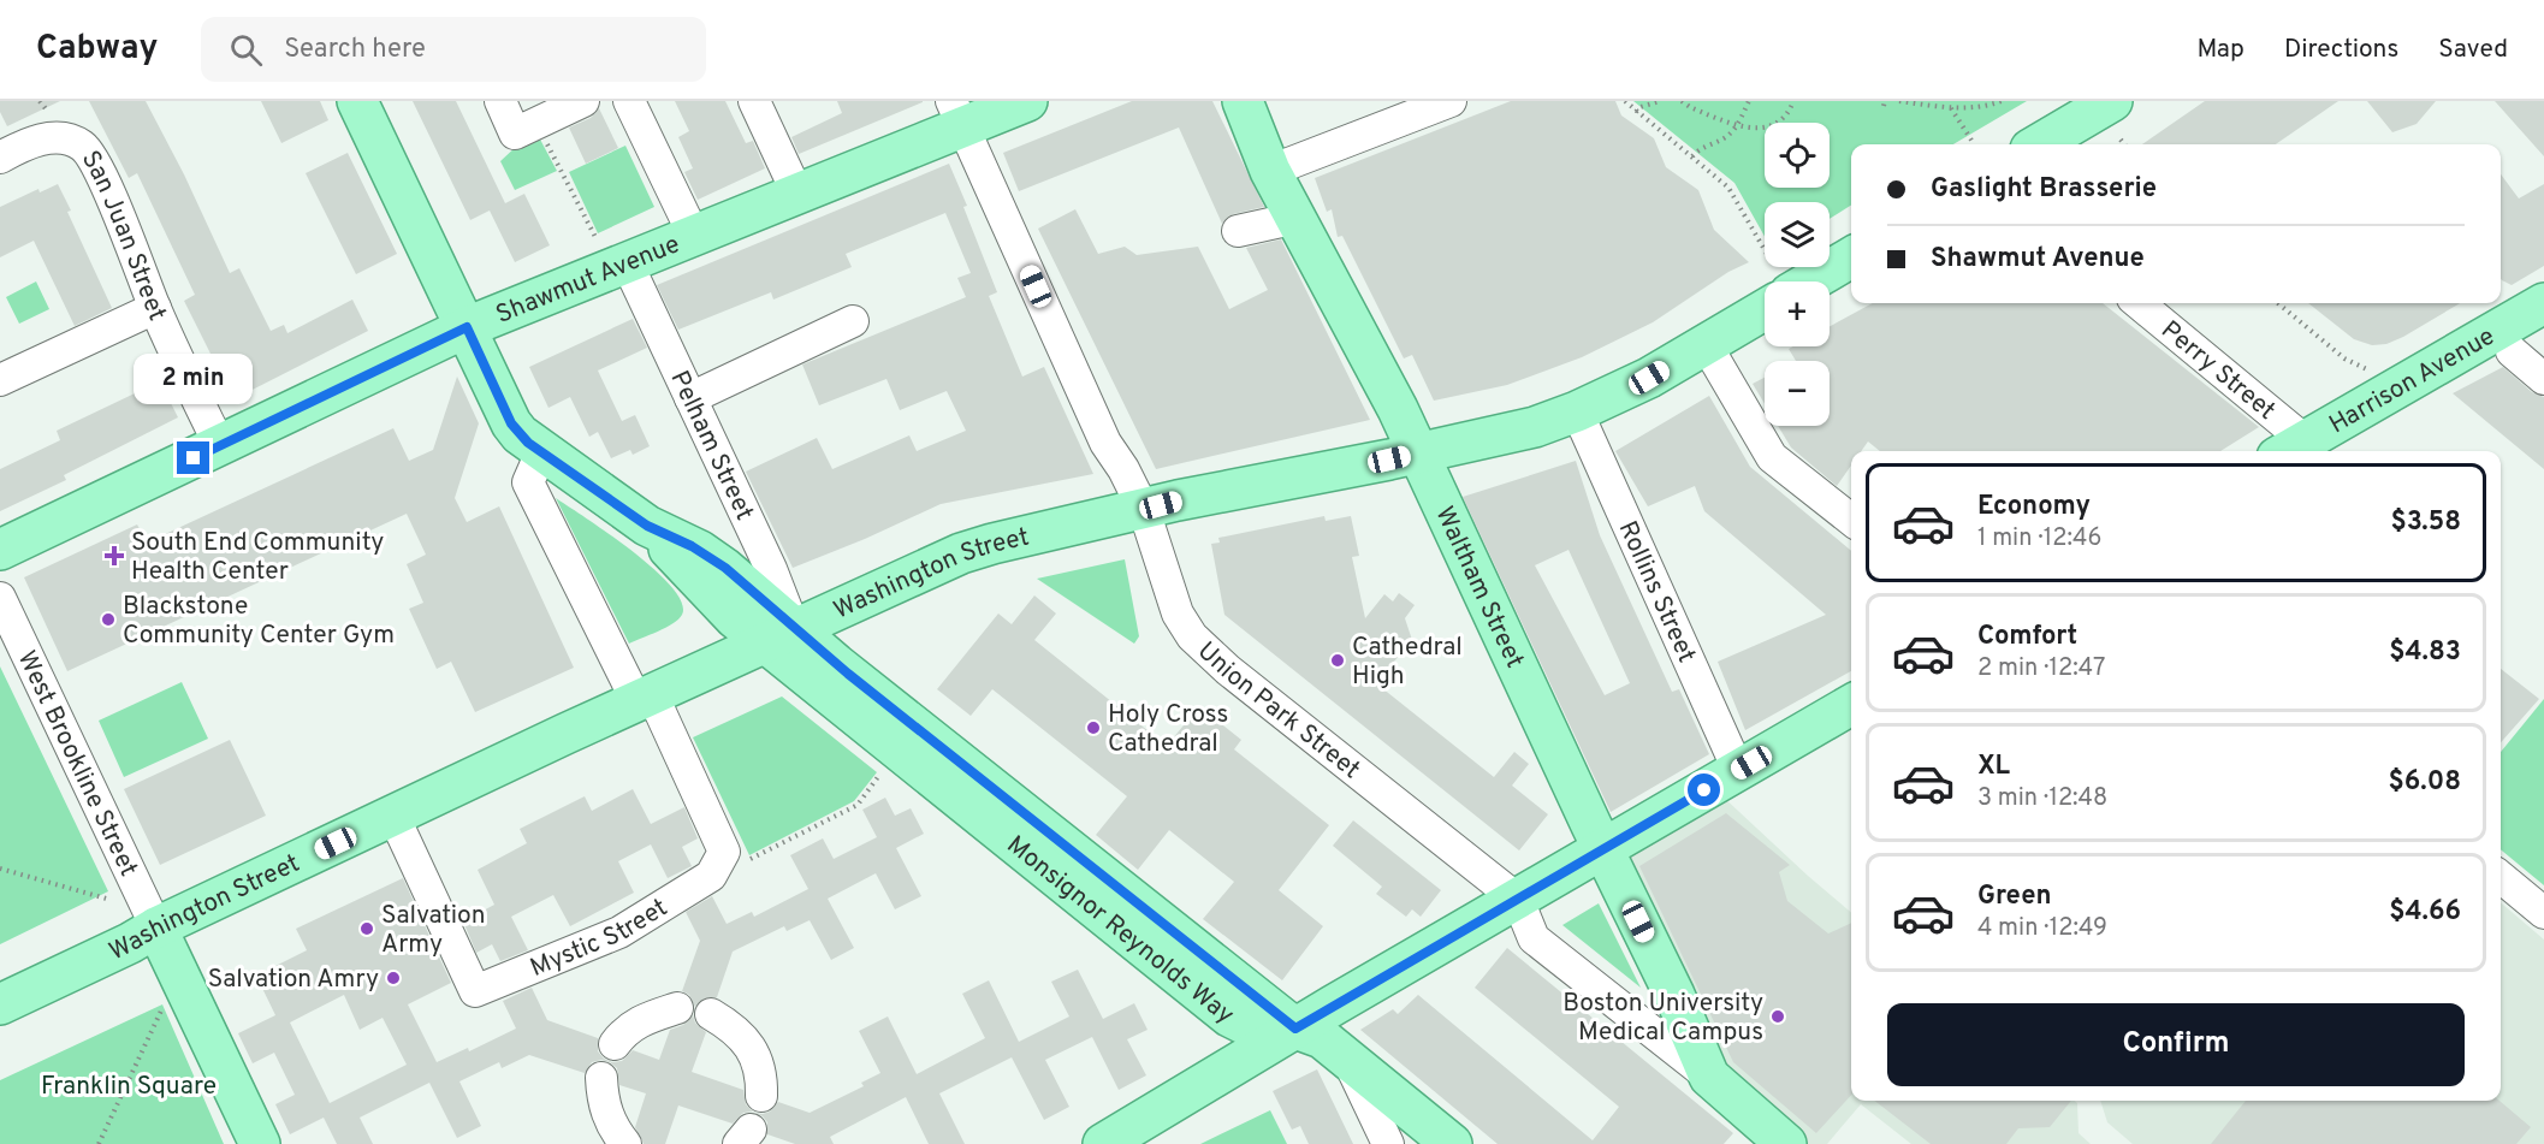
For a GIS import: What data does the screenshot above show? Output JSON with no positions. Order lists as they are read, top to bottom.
{
  "streets": {
    "main road": [
      "Shawmut Avenue",
      "Harrison Avenue",
      "Washington Street",
      "Waltham Street",
      "Union Park Street",
      "Monsignor Reynolds Way"
    ],
    "street": [
      "San Juan Street",
      "Perry Street",
      "Pelham Street",
      "Rollins Street",
      "West Brookline Street",
      "Mystic Street"
    ]
  },
  "crossings": [
    ["San Juan Street", "Shawmut Avenue"],
    ["Shawmut Avenue", "Pelham Street"],
    ["Shawmut Avenue", "Union Park Street"],
    ["Shawmut Avenue", "Monsignor Reynolds Way"],
    ["Perry Street", "Harrison Avenue"],
    ["Pelham Street", "Washington Street"],
    ["Pelham Street", "Monsignor Reynolds Way"],
    ["Washington Street", "Waltham Street"],
    ["Washington Street", "Rollins Street"],
    ["Washington Street", "Union Park Street"],
    ["Washington Street", "West Brookline Street"],
    ["Washington Street", "Monsignor Reynolds Way"],
    ["Washington Street", "Mystic Street"],
    ["Waltham Street", "Union Park Street"]
  ],
  "parks": ["Franklin Square"],
  "places": {
    "health": ["South End Community Health Center"],
    "other": [
      "Blackstone Community Center Gym",
      "Cathedral High",
      "Holy Cross Cathedral",
      "Salvation Army",
      "Salvation Amry",
      "Boston University Medical Campus"
    ]
  },
  "page": {
    "header": "Cabway",
    "search": "Search here",
    "nav": ["Map", "Directions", "Saved"],
    "map_buttons": ["+", "−"],
    "banner": ["Gaslight Brasserie", "Shawmut Avenue"],
    "bubble": "2 min",
    "list": [
      {
        "name": "Economy",
        "note": "1 min · 12:46",
        "value": "$3.58"
      },
      {
        "name": "Comfort",
        "note": "2 min · 12:47",
        "value": "$4.83"
      },
      {
        "name": "XL",
        "note": "3 min · 12:48",
        "value": "$6.08"
      },
      {
        "name": "Green",
        "note": "4 min · 12:49",
        "value": "$4.66"
      }
    ],
    "buttons": "Confirm"
  }
}
